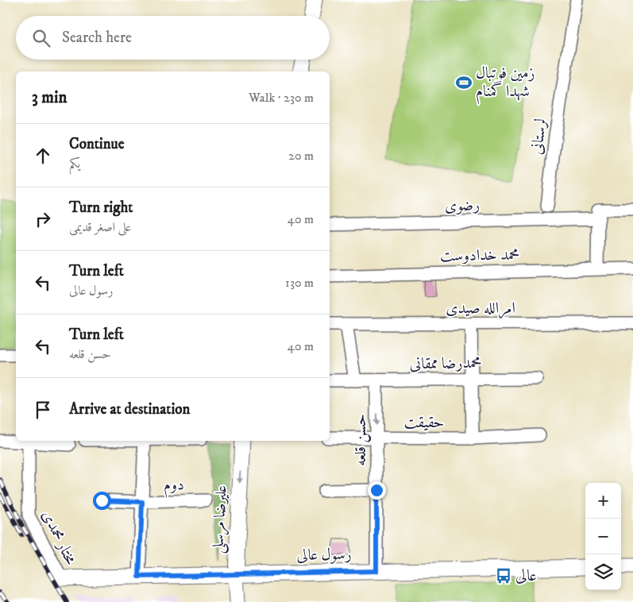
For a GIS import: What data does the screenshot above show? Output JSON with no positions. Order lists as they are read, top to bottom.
{
  "streets": {
    "street": [
      "لرستانی",
      "رضوی",
      "محمد خدادوست",
      "امرالله صیدی",
      "محمدرضا ممقانی",
      "حقیقت",
      "حسن قلعه",
      "دوم",
      "علیرضا مرسلی",
      "مختار محمدی",
      "رسول عالی"
    ]
  },
  "crossings": [
    ["محمدرضا ممقانی", "حسن قلعه"],
    ["حقیقت", "حسن قلعه"],
    ["حسن قلعه", "رسول عالی"],
    ["علیرضا مرسلی", "رسول عالی"],
    ["مختار محمدی", "رسول عالی"]
  ],
  "places": {
    "sports": ["زمین فوتبال شهدا گمنام"],
    "bus stop": ["عالی"]
  },
  "page": {
    "search": "Search here",
    "heading": ["3 min", "Walk · 230 m"],
    "list": [
      ["Continue", "یکم", "20 m"],
      ["Turn right", "علی اصغر قدیمی", "40 m"],
      ["Turn left", "رسول عالی", "130 m"],
      ["Turn left", "حسن قلعه", "40 m"],
      "Arrive at destination"
    ],
    "map_buttons": ["+", "−"]
  }
}
